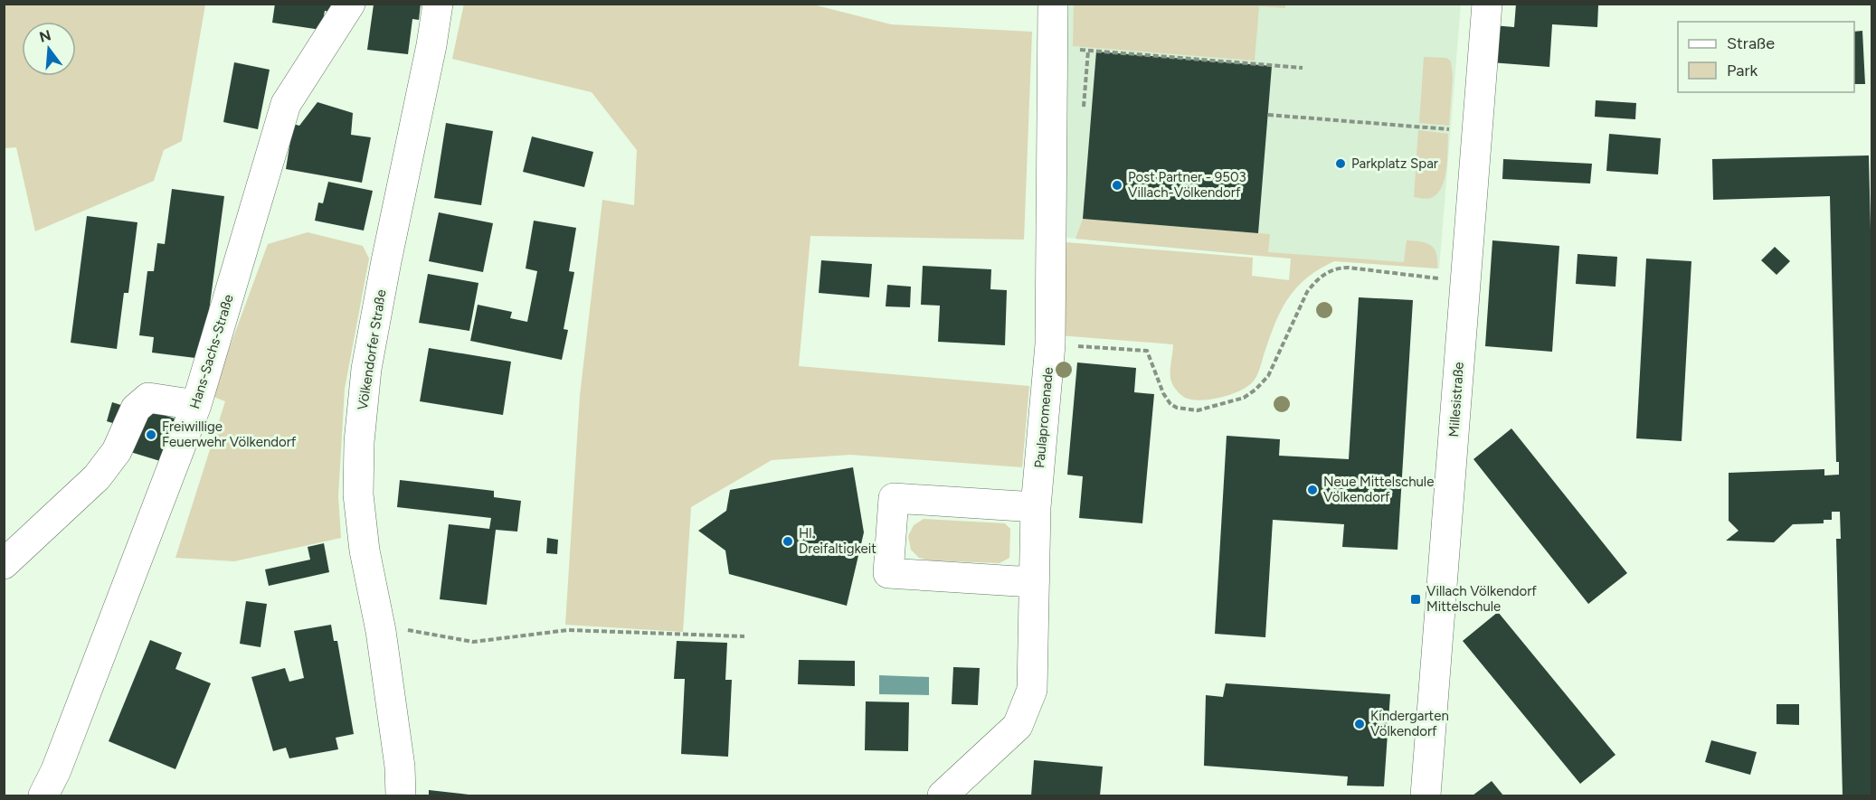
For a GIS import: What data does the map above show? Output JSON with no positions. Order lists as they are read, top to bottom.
{
  "streets": {
    "street": [
      "Völkendorfer Straße",
      "Hans-Sachs-Straße",
      "Millesistraße",
      "Paulapromenade"
    ]
  },
  "places": {
    "other": [
      "Parkplatz Spar",
      "Post Partner - 9503 Villach-Völkendorf",
      "Freiwillige Feuerwehr Völkendorf",
      "Neue Mittelschule Völkendorf",
      "Hl. Dreifaltigkeit",
      "Kindergarten Völkendorf"
    ],
    "transit": ["Villach Völkendorf Mittelschule"]
  },
  "legend": ["Straße", "Park"],
  "north": "top"
}
